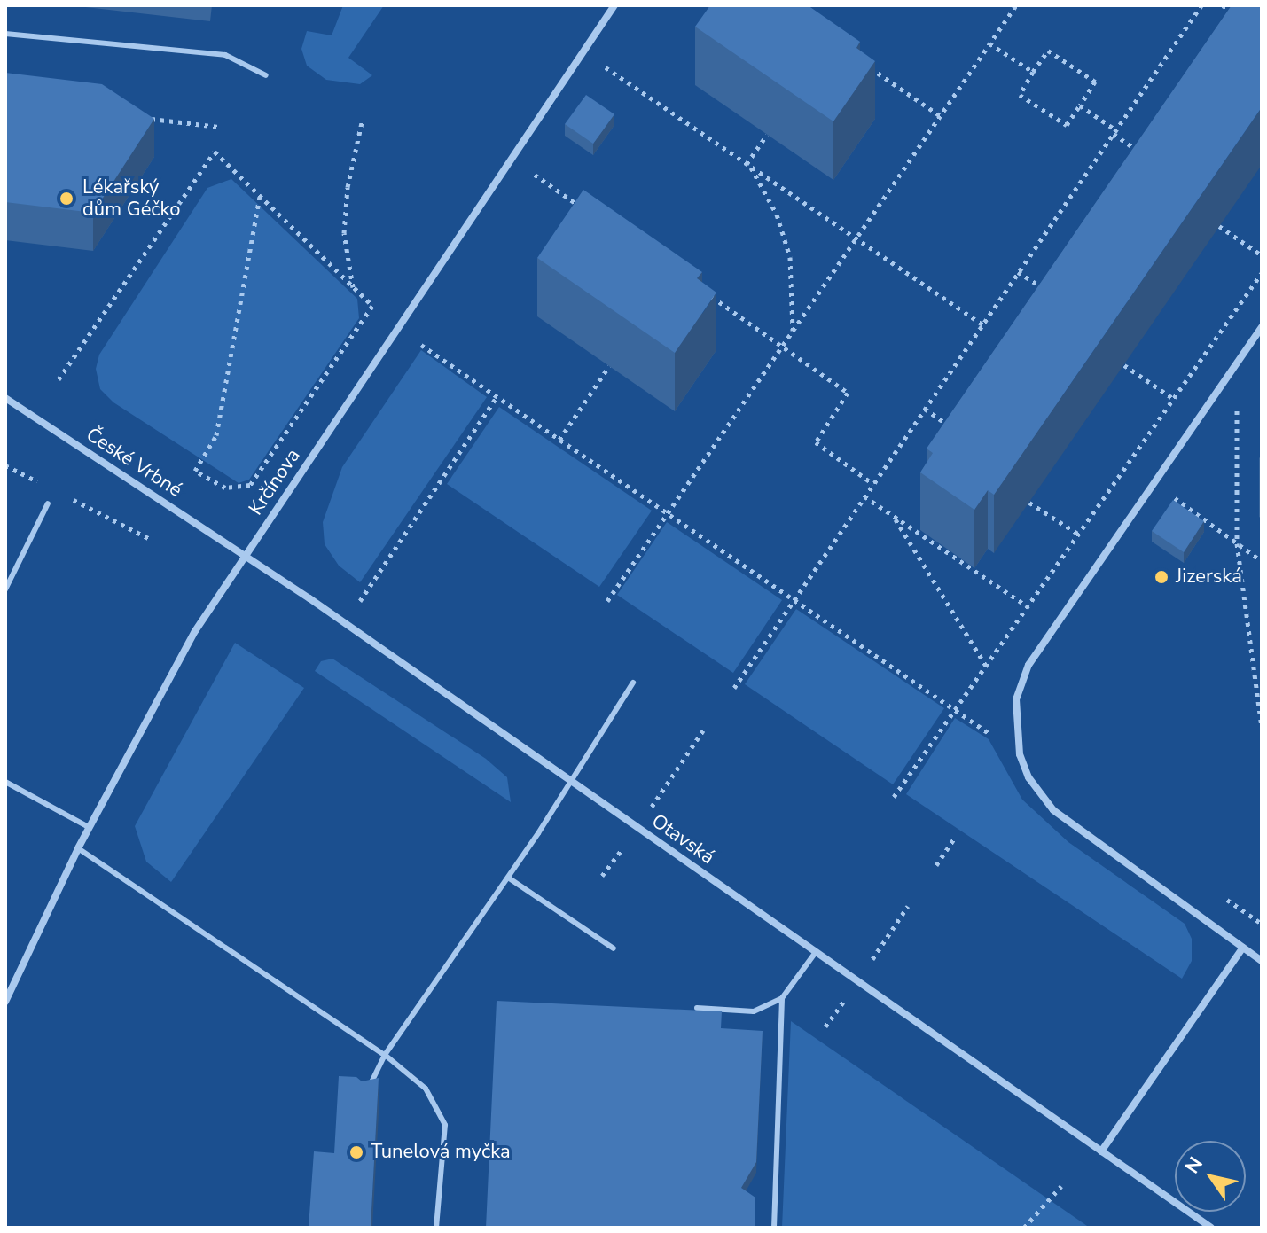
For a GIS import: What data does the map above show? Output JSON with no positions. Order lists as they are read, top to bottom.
{
  "streets": {
    "street": ["České Vrbné", "Krčínova", "Otavská"]
  },
  "crossings": [
    ["České Vrbné", "Krčínova"],
    ["České Vrbné", "Otavská"],
    ["Krčínova", "Otavská"]
  ],
  "places": ["Lékařský dům Géčko", "Jizerská", "Tunelová myčka"],
  "north": "top left"
}
